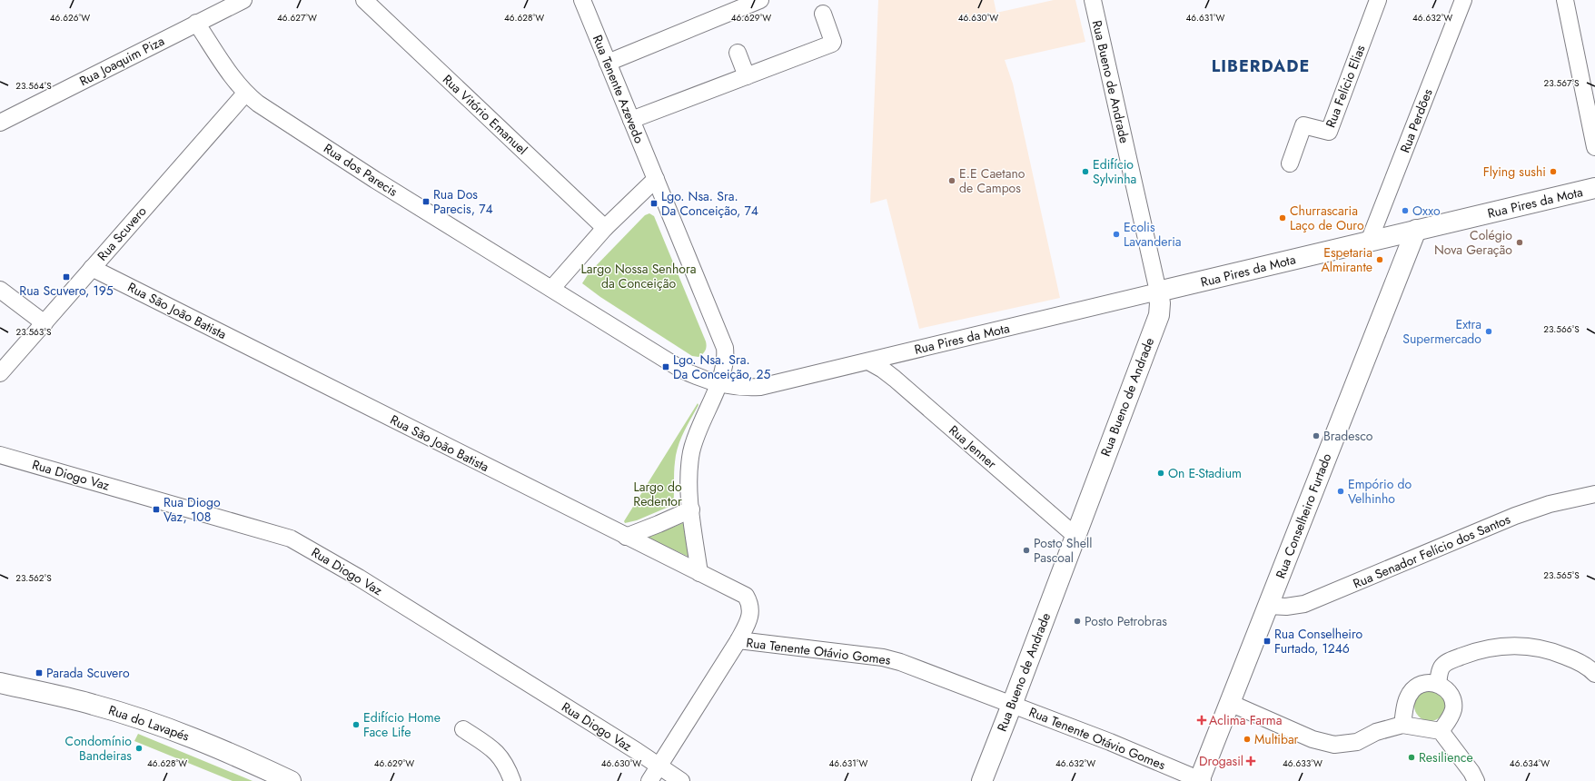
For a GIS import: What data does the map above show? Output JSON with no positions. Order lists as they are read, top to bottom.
{
  "streets": {
    "street": [
      "Rua Joaquim Piza",
      "Rua Bueno de Andrade",
      "Rua Felício Elias",
      "Rua Tenente Azevedo",
      "Rua Vitório Emanuel",
      "Rua Perdões",
      "Rua dos Parecis",
      "Rua Pires da Mota",
      "Rua Scuvero",
      "Rua São João Batista",
      "Rua Jenner",
      "Rua Diogo Vaz",
      "Rua Conselheiro Furtado",
      "Rua Senador Felício dos Santos",
      "Rua Tenente Otávio Gomes",
      "Rua do Lavapés"
    ]
  },
  "crossings": [
    ["Rua Joaquim Piza", "Rua dos Parecis"],
    ["Rua Bueno de Andrade", "Rua Pires da Mota"],
    ["Rua Bueno de Andrade", "Rua Jenner"],
    ["Rua Bueno de Andrade", "Rua Tenente Otávio Gomes"],
    ["Rua Perdões", "Rua Pires da Mota"],
    ["Rua dos Parecis", "Rua Scuvero"],
    ["Rua Pires da Mota", "Rua Jenner"],
    ["Rua Pires da Mota", "Rua Conselheiro Furtado"],
    ["Rua Scuvero", "Rua São João Batista"],
    ["Rua São João Batista", "Rua Diogo Vaz"],
    ["Rua São João Batista", "Rua Tenente Otávio Gomes"],
    ["Rua Conselheiro Furtado", "Rua Senador Felício dos Santos"],
    ["Rua Conselheiro Furtado", "Rua Tenente Otávio Gomes"]
  ],
  "districts": ["LIBERDADE"],
  "parks": ["Largo Nossa Senhora da Conceição", "Largo do Redentor"],
  "places": {
    "other": [
      "Edifício Sylvinha",
      "Flying sushi",
      "E.E Caetano de Campos",
      "Oxxo",
      "Churrascaria Laço de Ouro",
      "Ecolis Lavanderia",
      "Colégio Nova Geração",
      "Espetaria Almirante",
      "Extra Supermercado",
      "Bradesco",
      "On E-Stadium",
      "Empório do Velhinho",
      "Posto Shell Pascoal",
      "Posto Petrobras",
      "Edifício Home Face Life",
      "Multibar",
      "Condomínio Bandeiras",
      "Resilience"
    ],
    "transit": [
      "Rua Dos Parecis, 74",
      "Lgo. Nsa. Sra. Da Conceição, 74",
      "Rua Scuvero, 195",
      "Lgo. Nsa. Sra. Da Conceição, 25",
      "Rua Diogo Vaz, 108",
      "Rua Conselheiro Furtado, 1246",
      "Parada Scuvero"
    ],
    "health": ["Aclima Farma", "Drogasil"]
  },
  "coordinates": [
    "46.627°W",
    "46.628°W",
    "46.629°W",
    "46.630°W",
    "46.631°W",
    "46.632°W",
    "46.626°W",
    "23.567°S",
    "23.564°S",
    "23.566°S",
    "23.563°S",
    "23.565°S",
    "23.562°S",
    "46.633°W",
    "46.634°W"
  ]
}
